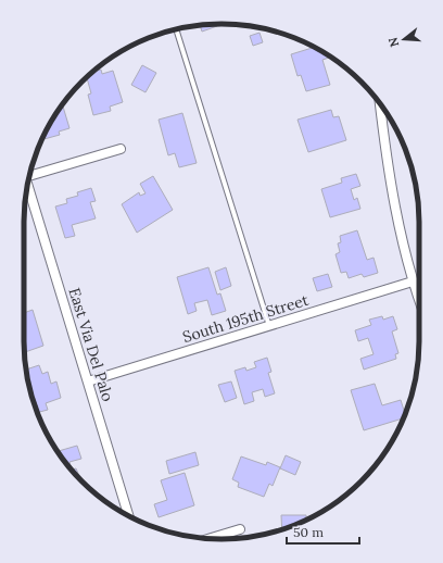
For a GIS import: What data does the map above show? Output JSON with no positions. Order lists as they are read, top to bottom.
{
  "streets": {
    "street": ["South 195th Street", "East Via Del Palo"]
  },
  "crossings": [
    ["South 195th Street", "East Via Del Palo"]
  ],
  "scale_bar": "50 m",
  "north": "left"
}
